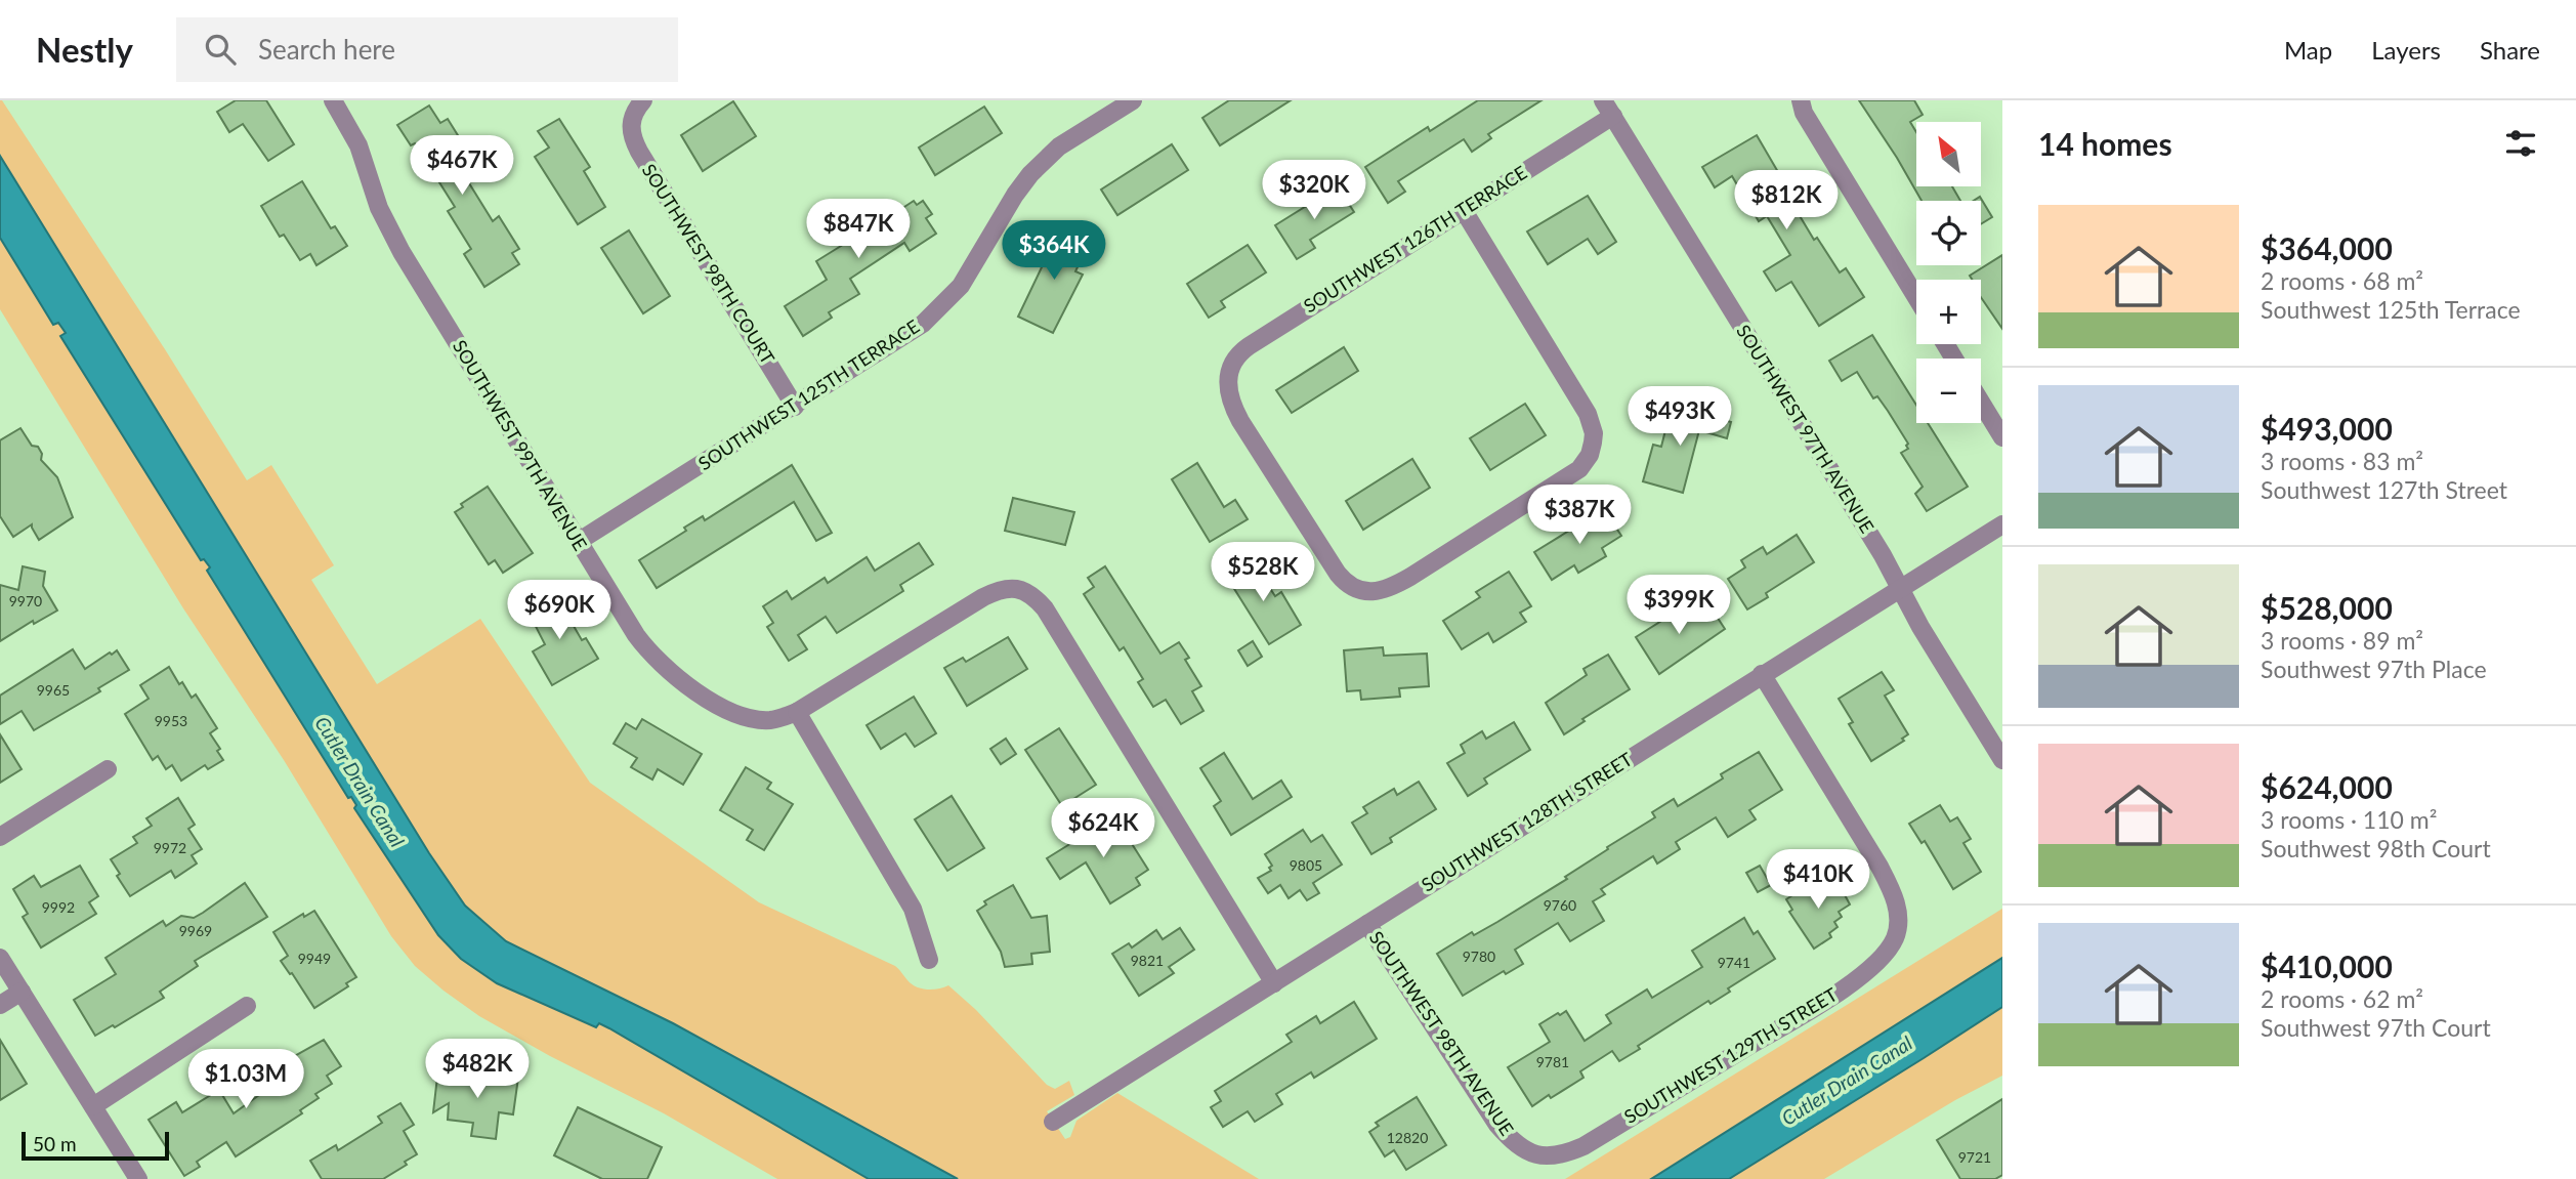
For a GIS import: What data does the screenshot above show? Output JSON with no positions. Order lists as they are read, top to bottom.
{
  "streets": {
    "street": [
      "SOUTHWEST 126TH TERRACE",
      "SOUTHWEST 98TH COURT",
      "SOUTHWEST 125TH TERRACE",
      "SOUTHWEST 97TH AVENUE",
      "SOUTHWEST 99TH AVENUE",
      "SOUTHWEST 128TH STREET",
      "SOUTHWEST 98TH AVENUE",
      "SOUTHWEST 129TH STREET"
    ]
  },
  "crossings": [
    ["SOUTHWEST 126TH TERRACE", "SOUTHWEST 97TH AVENUE"],
    ["SOUTHWEST 98TH COURT", "SOUTHWEST 125TH TERRACE"],
    ["SOUTHWEST 125TH TERRACE", "SOUTHWEST 99TH AVENUE"],
    ["SOUTHWEST 97TH AVENUE", "SOUTHWEST 128TH STREET"],
    ["SOUTHWEST 128TH STREET", "SOUTHWEST 98TH AVENUE"],
    ["SOUTHWEST 128TH STREET", "SOUTHWEST 129TH STREET"],
    ["SOUTHWEST 98TH AVENUE", "SOUTHWEST 129TH STREET"]
  ],
  "water": ["Cutler Drain Canal"],
  "house_numbers": [
    "9970",
    "9965",
    "9953",
    "9972",
    "9805",
    "9760",
    "9992",
    "9969",
    "9780",
    "9949",
    "9821",
    "9741",
    "9781",
    "12820",
    "9721"
  ],
  "scale_bar": "50 m",
  "north": "top left",
  "page": {
    "header": "Nestly",
    "search": "Search here",
    "nav": ["Map", "Layers", "Share"],
    "heading": "14 homes",
    "map_buttons": ["+", "−"],
    "price": [
      "$467K",
      "$320K",
      "$812K",
      "$847K",
      "$364K",
      "$493K",
      "$387K",
      "$528K",
      "$399K",
      "$690K",
      "$624K",
      "$410K",
      "$482K",
      "$1.03M"
    ],
    "list": [
      {
        "name": "$364,000",
        "note": "2 rooms · 68 m² · Southwest 125th Terrace"
      },
      {
        "name": "$493,000",
        "note": "3 rooms · 83 m² · Southwest 127th Street"
      },
      {
        "name": "$528,000",
        "note": "3 rooms · 89 m² · Southwest 97th Place"
      },
      {
        "name": "$624,000",
        "note": "3 rooms · 110 m² · Southwest 98th Court"
      },
      {
        "name": "$410,000",
        "note": "2 rooms · 62 m² · Southwest 97th Court"
      }
    ],
    "scale": "50 m"
  }
}
